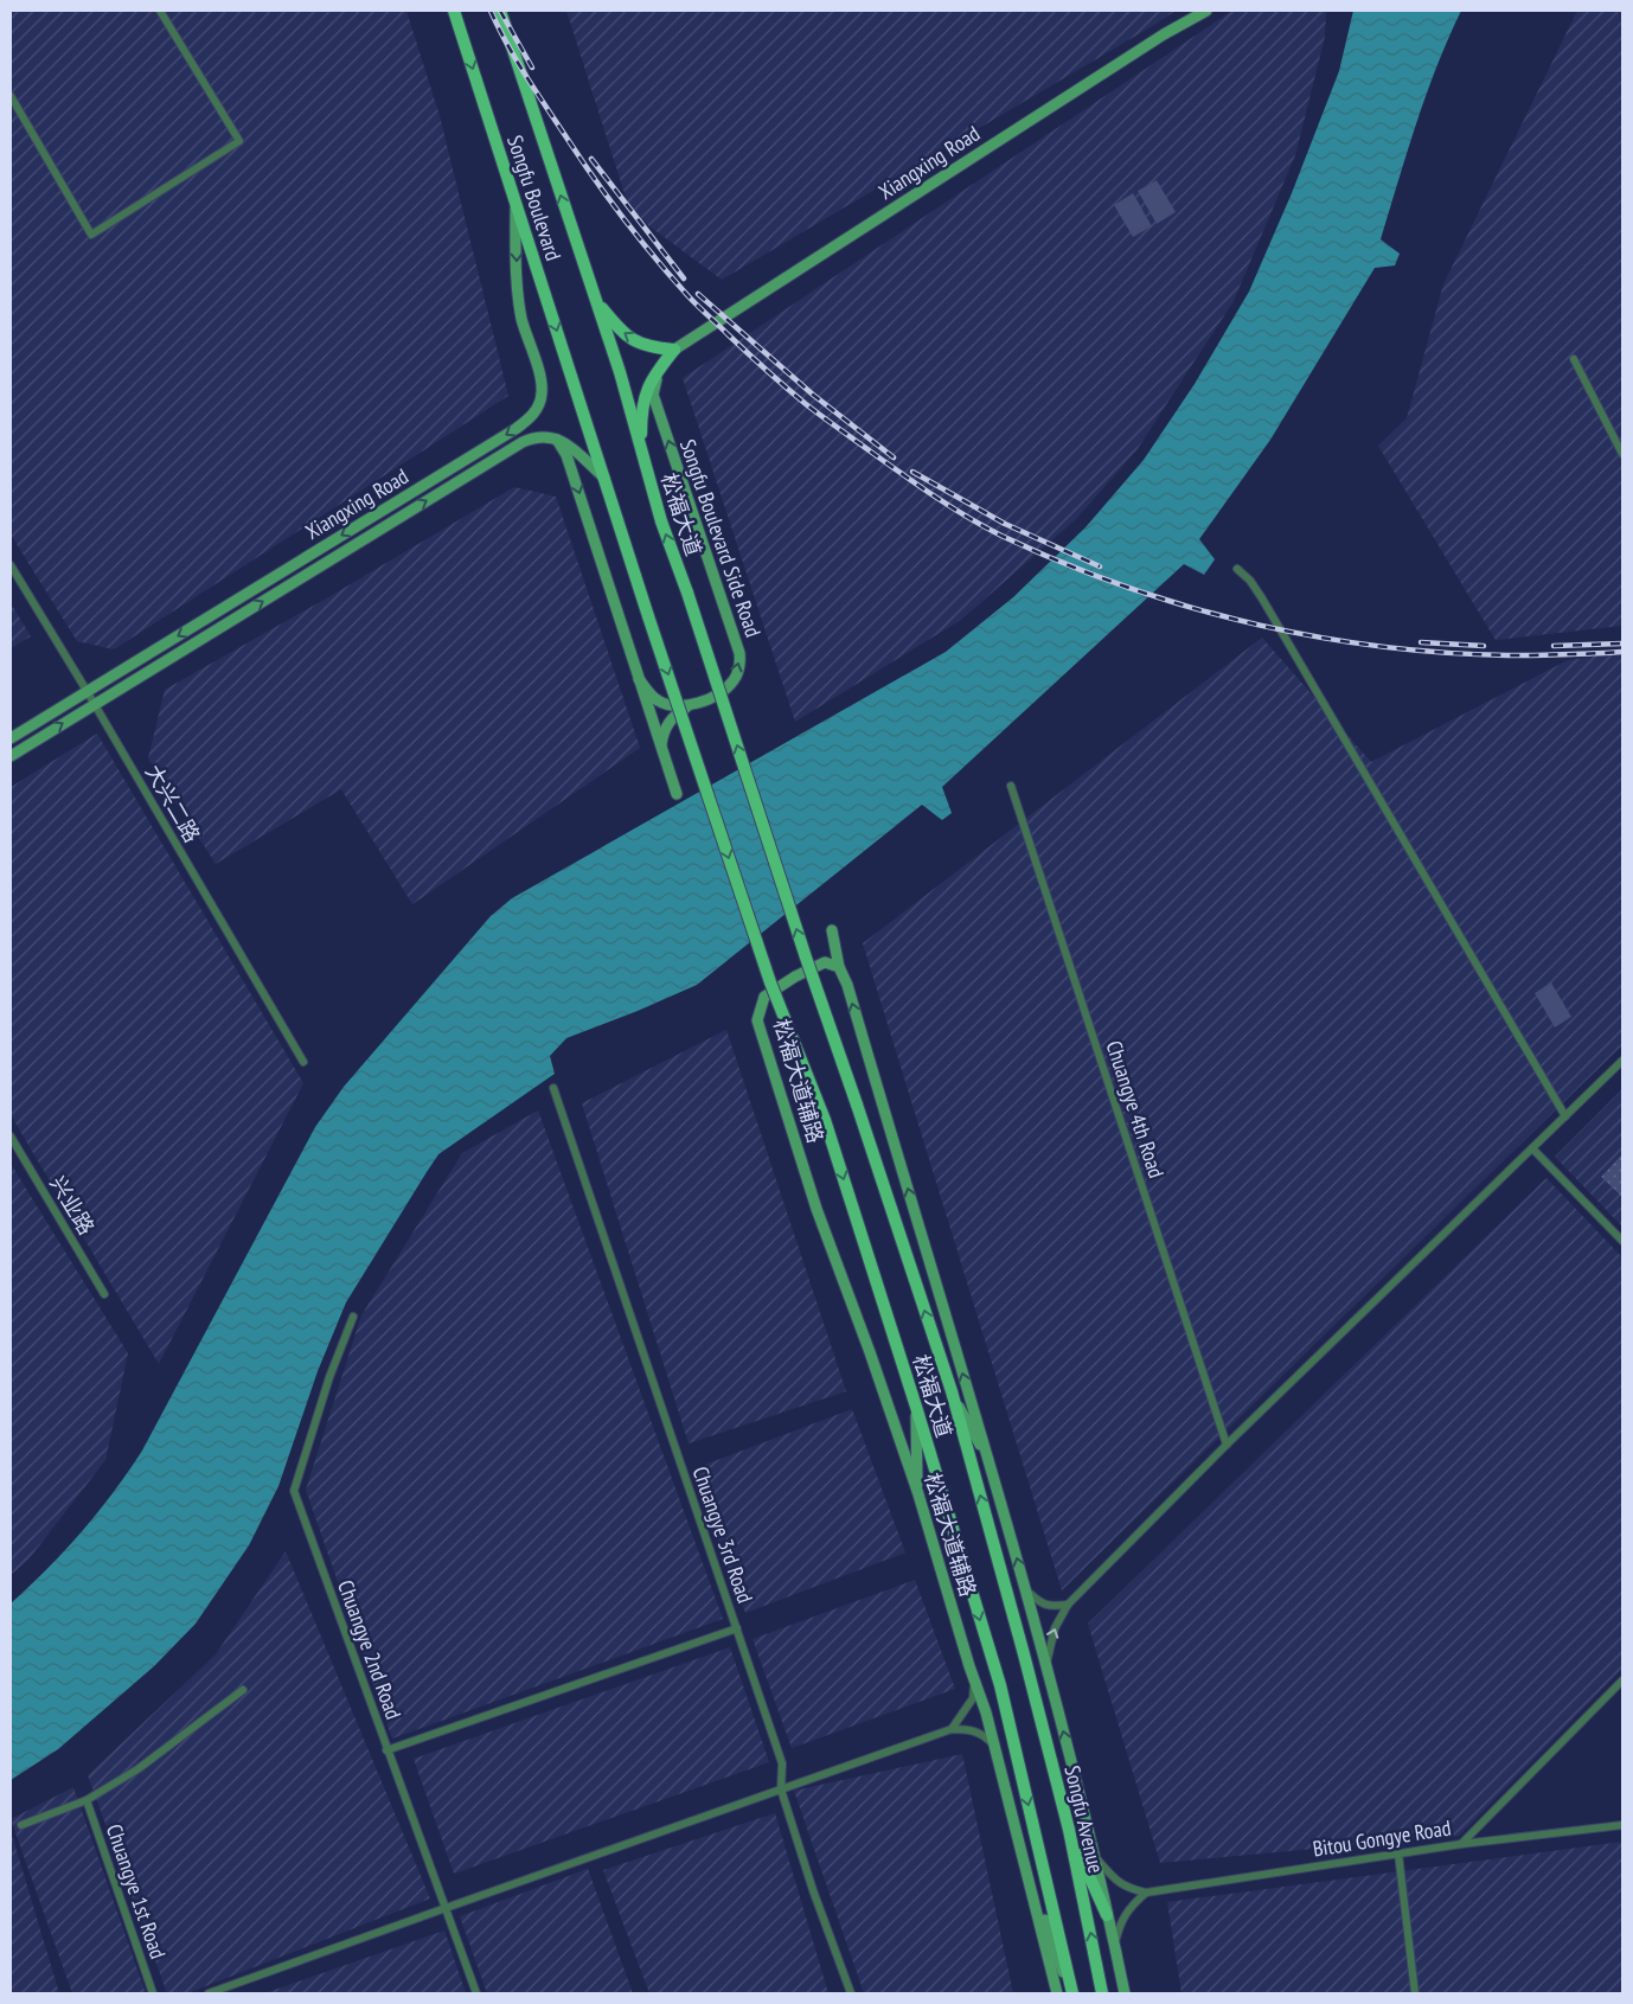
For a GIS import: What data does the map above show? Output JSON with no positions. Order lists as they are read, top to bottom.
{
  "streets": {
    "main road": [
      "Xiangxing Road",
      "Songfu Boulevard",
      "松福大道",
      "Songfu Boulevard Side Road",
      "松福大道辅路",
      "Songfu Avenue"
    ],
    "street": [
      "大兴二路",
      "Chuangye 4th Road",
      "兴业路",
      "Chuangye 3rd Road",
      "Chuangye 2nd Road",
      "Bitou Gongye Road",
      "Chuangye 1st Road"
    ]
  },
  "crossings": [
    ["Xiangxing Road", "Songfu Boulevard"],
    ["Xiangxing Road", "松福大道"],
    ["Xiangxing Road", "Songfu Boulevard Side Road"],
    ["Xiangxing Road", "大兴二路"],
    ["Songfu Boulevard", "松福大道"],
    ["松福大道", "Songfu Boulevard Side Road"],
    ["松福大道", "松福大道辅路"],
    ["松福大道", "Songfu Avenue"]
  ]
}
